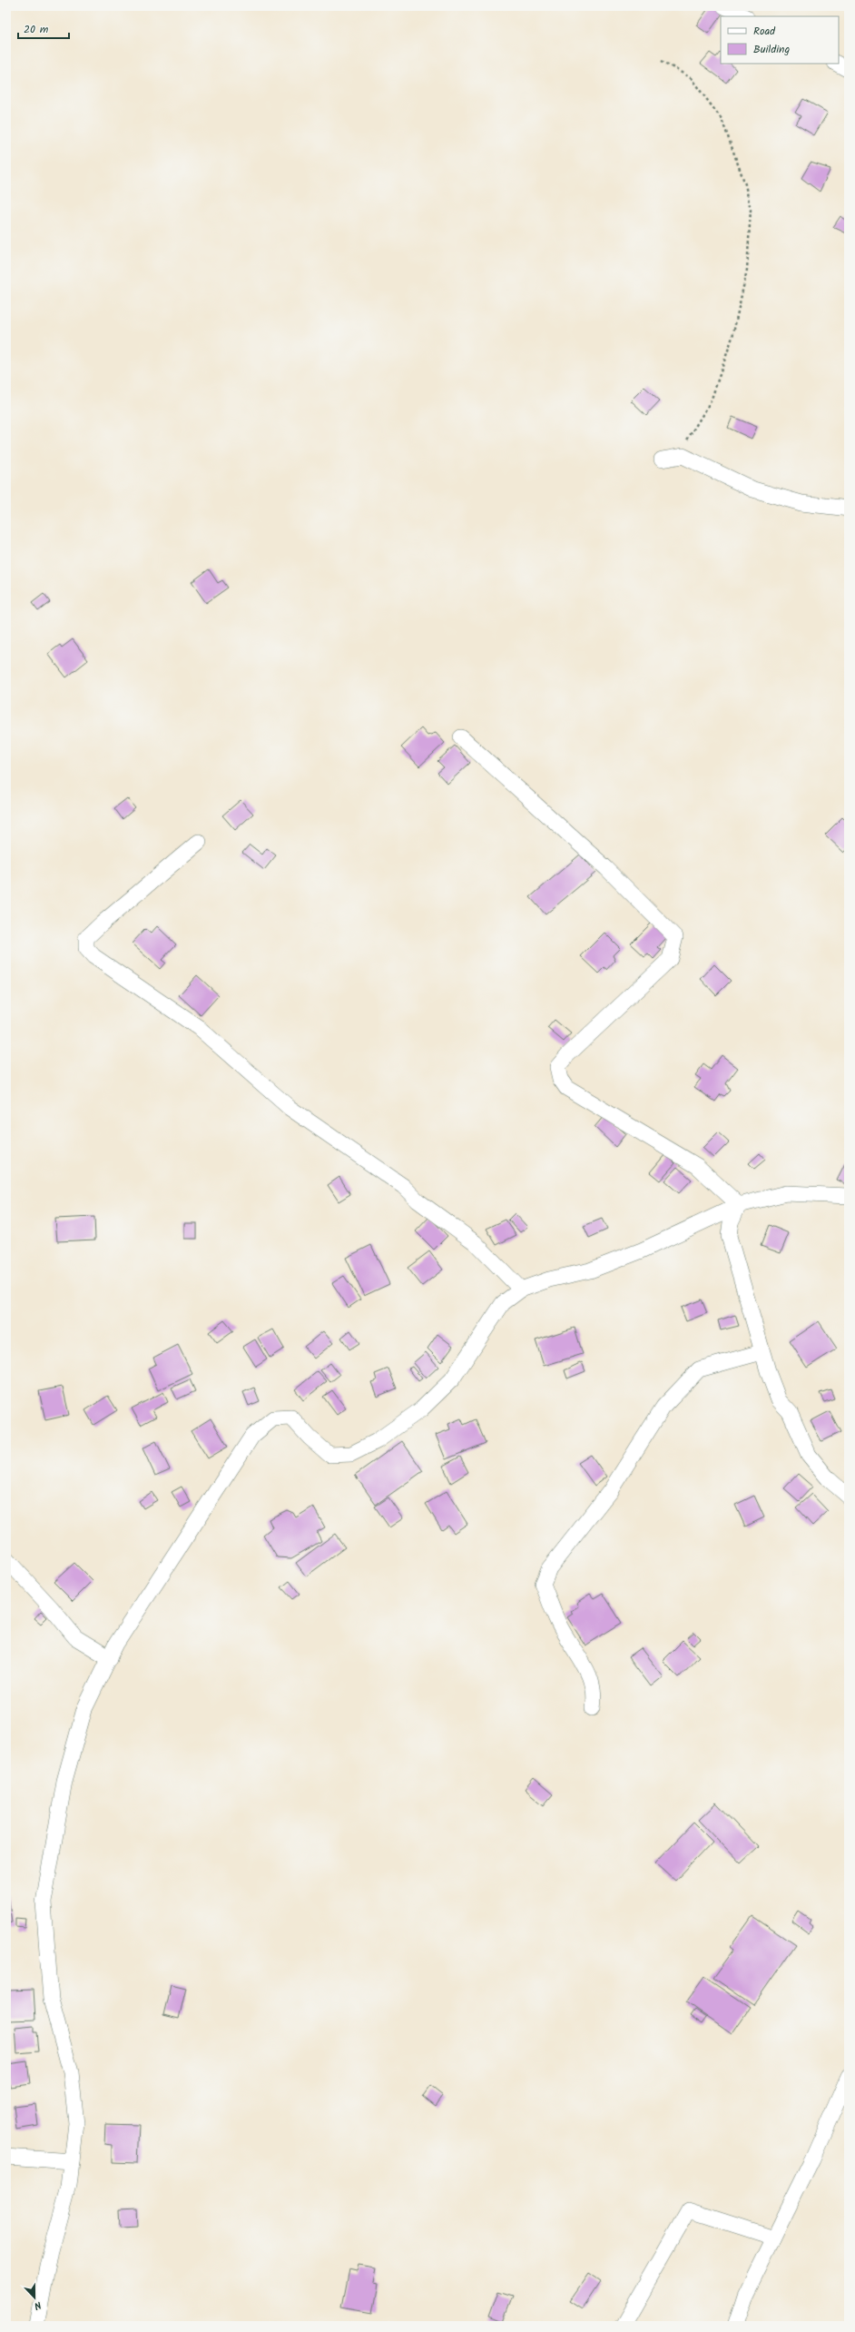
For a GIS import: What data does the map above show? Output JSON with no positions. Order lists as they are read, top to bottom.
{
  "legend": ["Road", "Building"],
  "scale_bar": "20 m",
  "north": "bottom"
}
